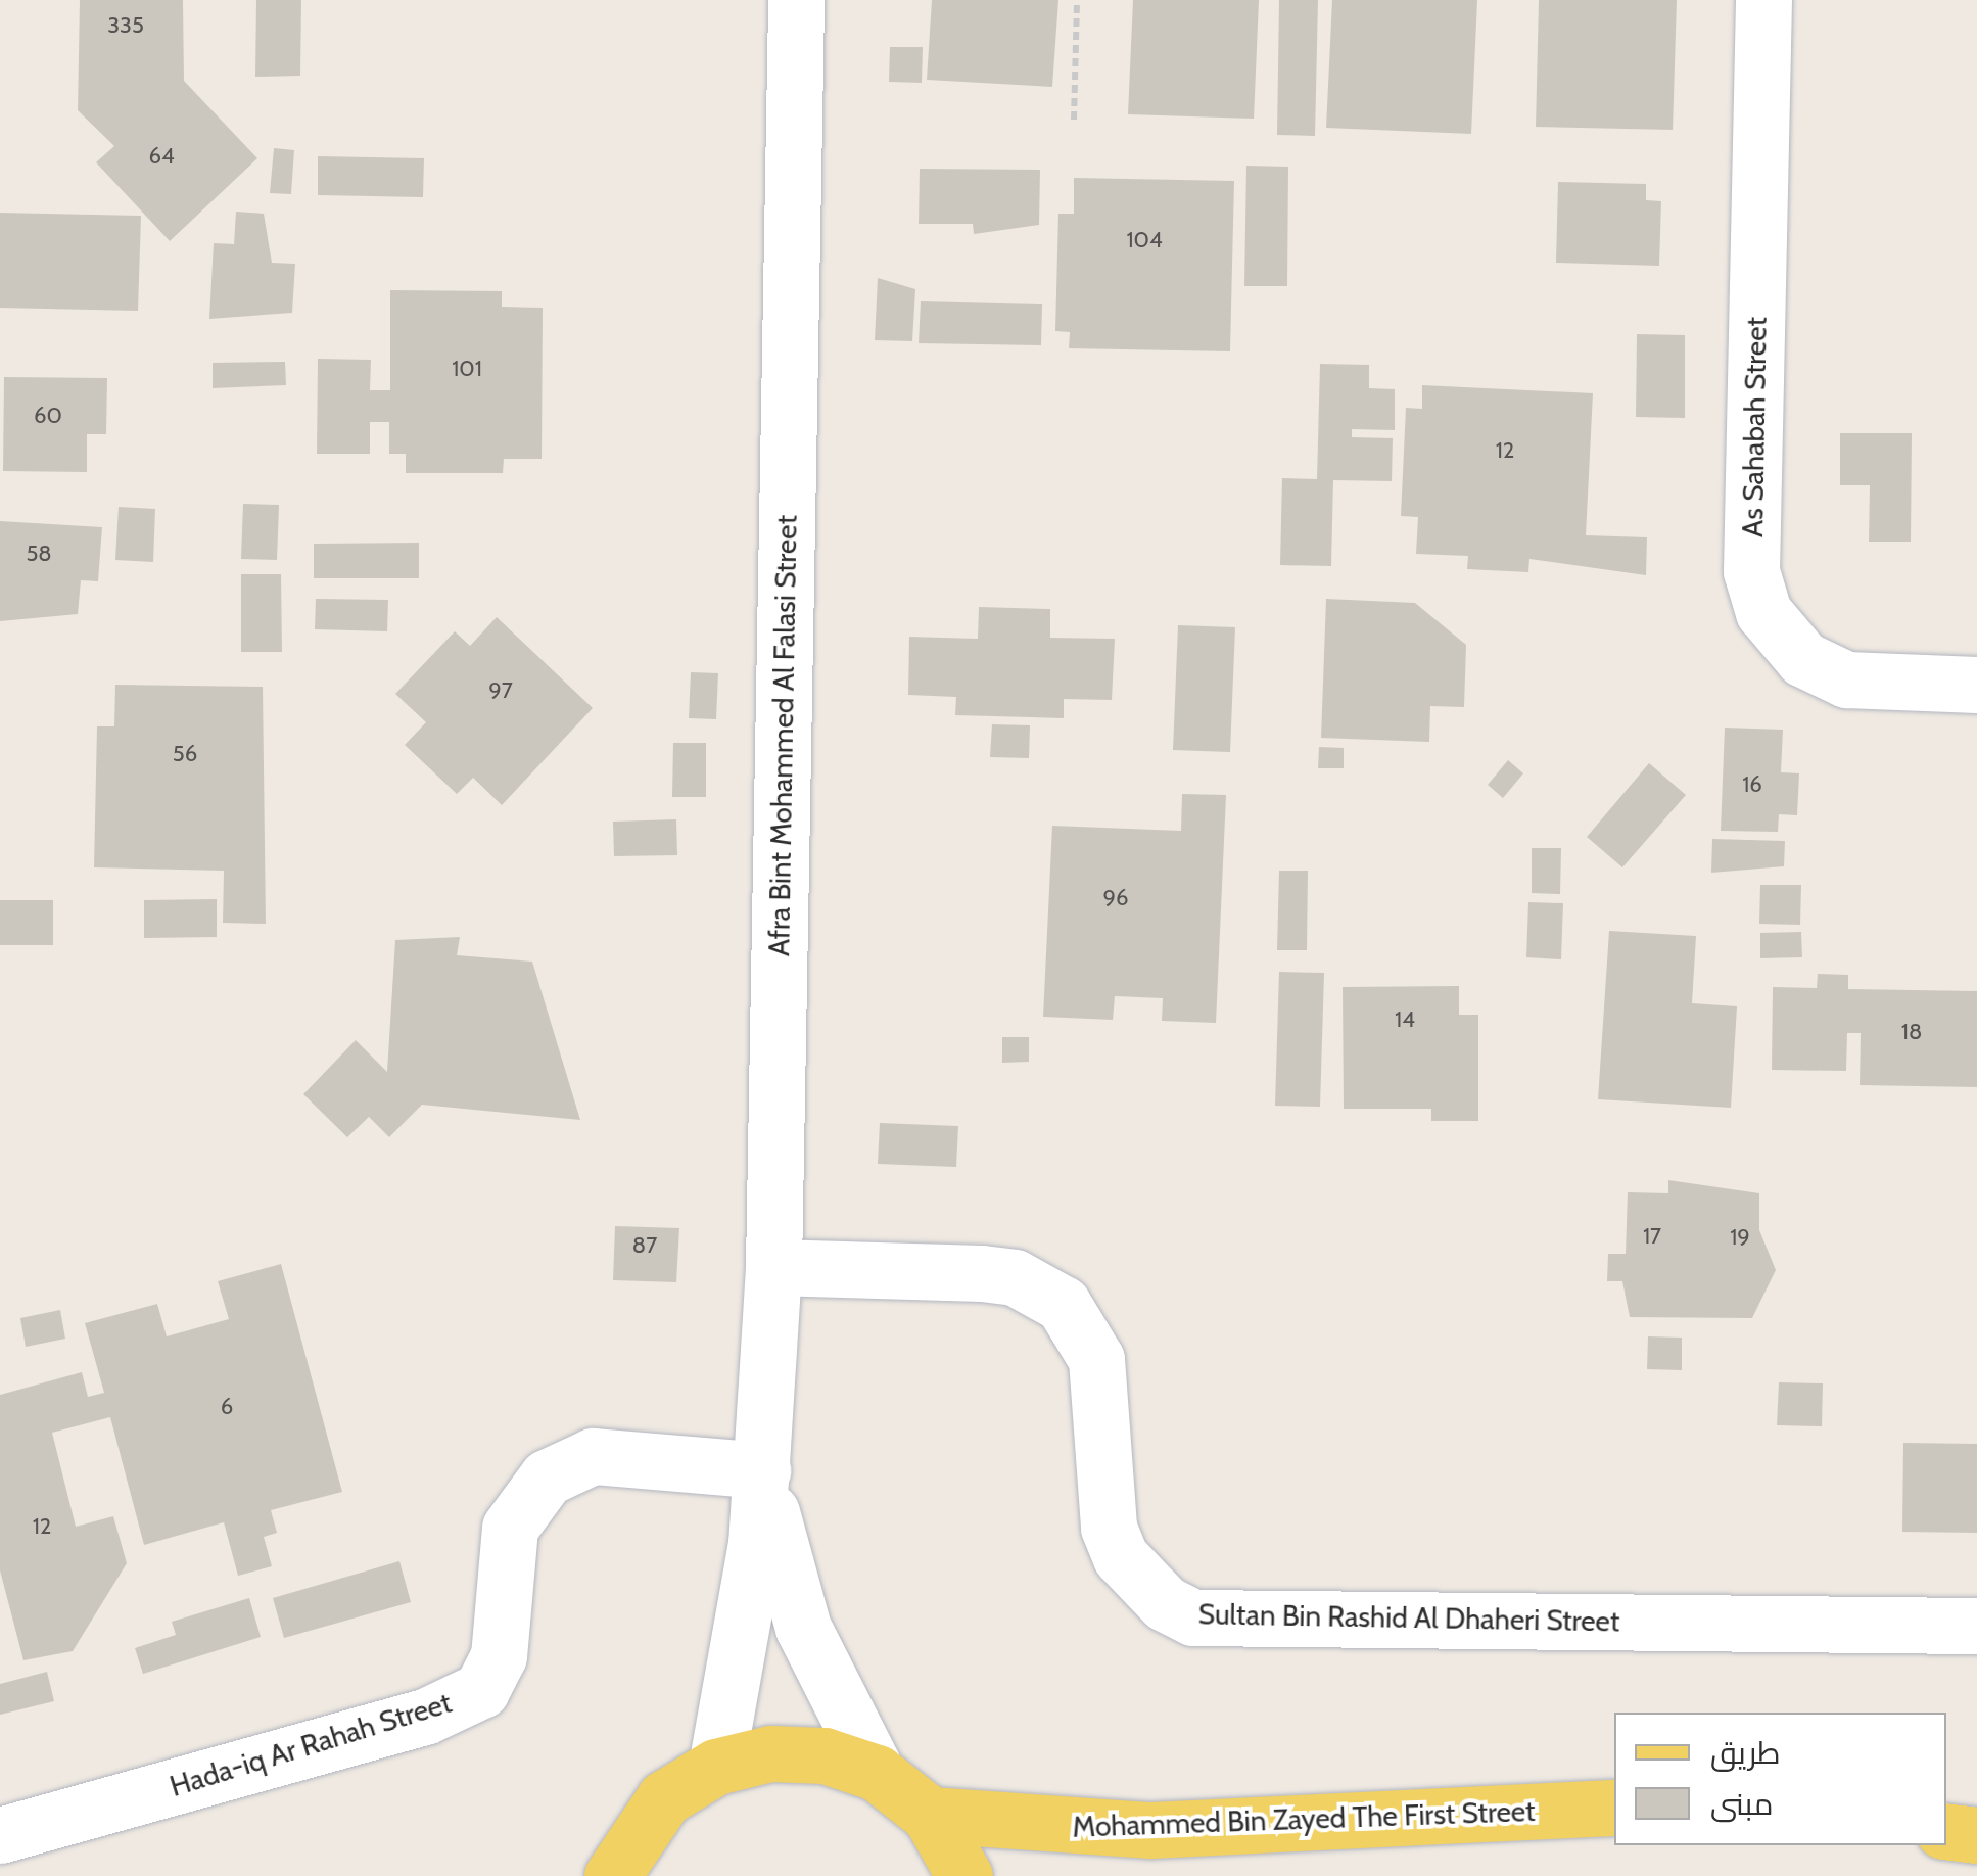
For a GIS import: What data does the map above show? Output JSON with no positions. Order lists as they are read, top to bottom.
{
  "streets": {
    "main road": ["Mohammed Bin Zayed The First Street"],
    "street": [
      "As Sahabah Street",
      "Afra Bint Mohammed Al Falasi Street",
      "Sultan Bin Rashid Al Dhaheri Street",
      "Hada-iq Ar Rahah Street"
    ]
  },
  "crossings": [
    ["Afra Bint Mohammed Al Falasi Street", "Sultan Bin Rashid Al Dhaheri Street"],
    ["Afra Bint Mohammed Al Falasi Street", "Hada-iq Ar Rahah Street"]
  ],
  "house_numbers": [
    "335",
    "64",
    "104",
    "101",
    "60",
    "12",
    "58",
    "97",
    "56",
    "16",
    "96",
    "14",
    "18",
    "17",
    "19",
    "87",
    "6",
    "12"
  ],
  "legend": ["طريق", "مبنى"]
}
